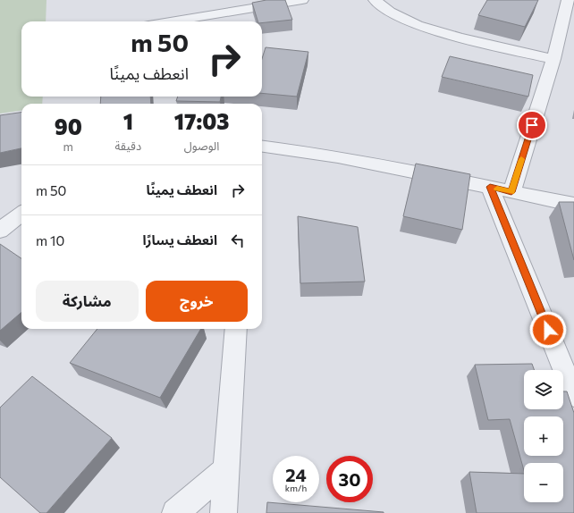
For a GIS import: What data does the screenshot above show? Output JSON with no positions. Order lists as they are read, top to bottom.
{
  "page": {
    "turn": ["50 m", "انعطف يمينًا"],
    "eta": [
      "17:03",
      "الوصول",
      "1",
      "دقيقة",
      "90",
      "m"
    ],
    "list": [
      {
        "name": "انعطف يمينًا",
        "value": "50 m"
      },
      {
        "name": "انعطف يسارًا",
        "value": "10 m"
      }
    ],
    "buttons": ["خروج", "مشاركة"],
    "map_buttons": ["+", "−"],
    "speed": "24 km/h",
    "limit": "30"
  }
}
